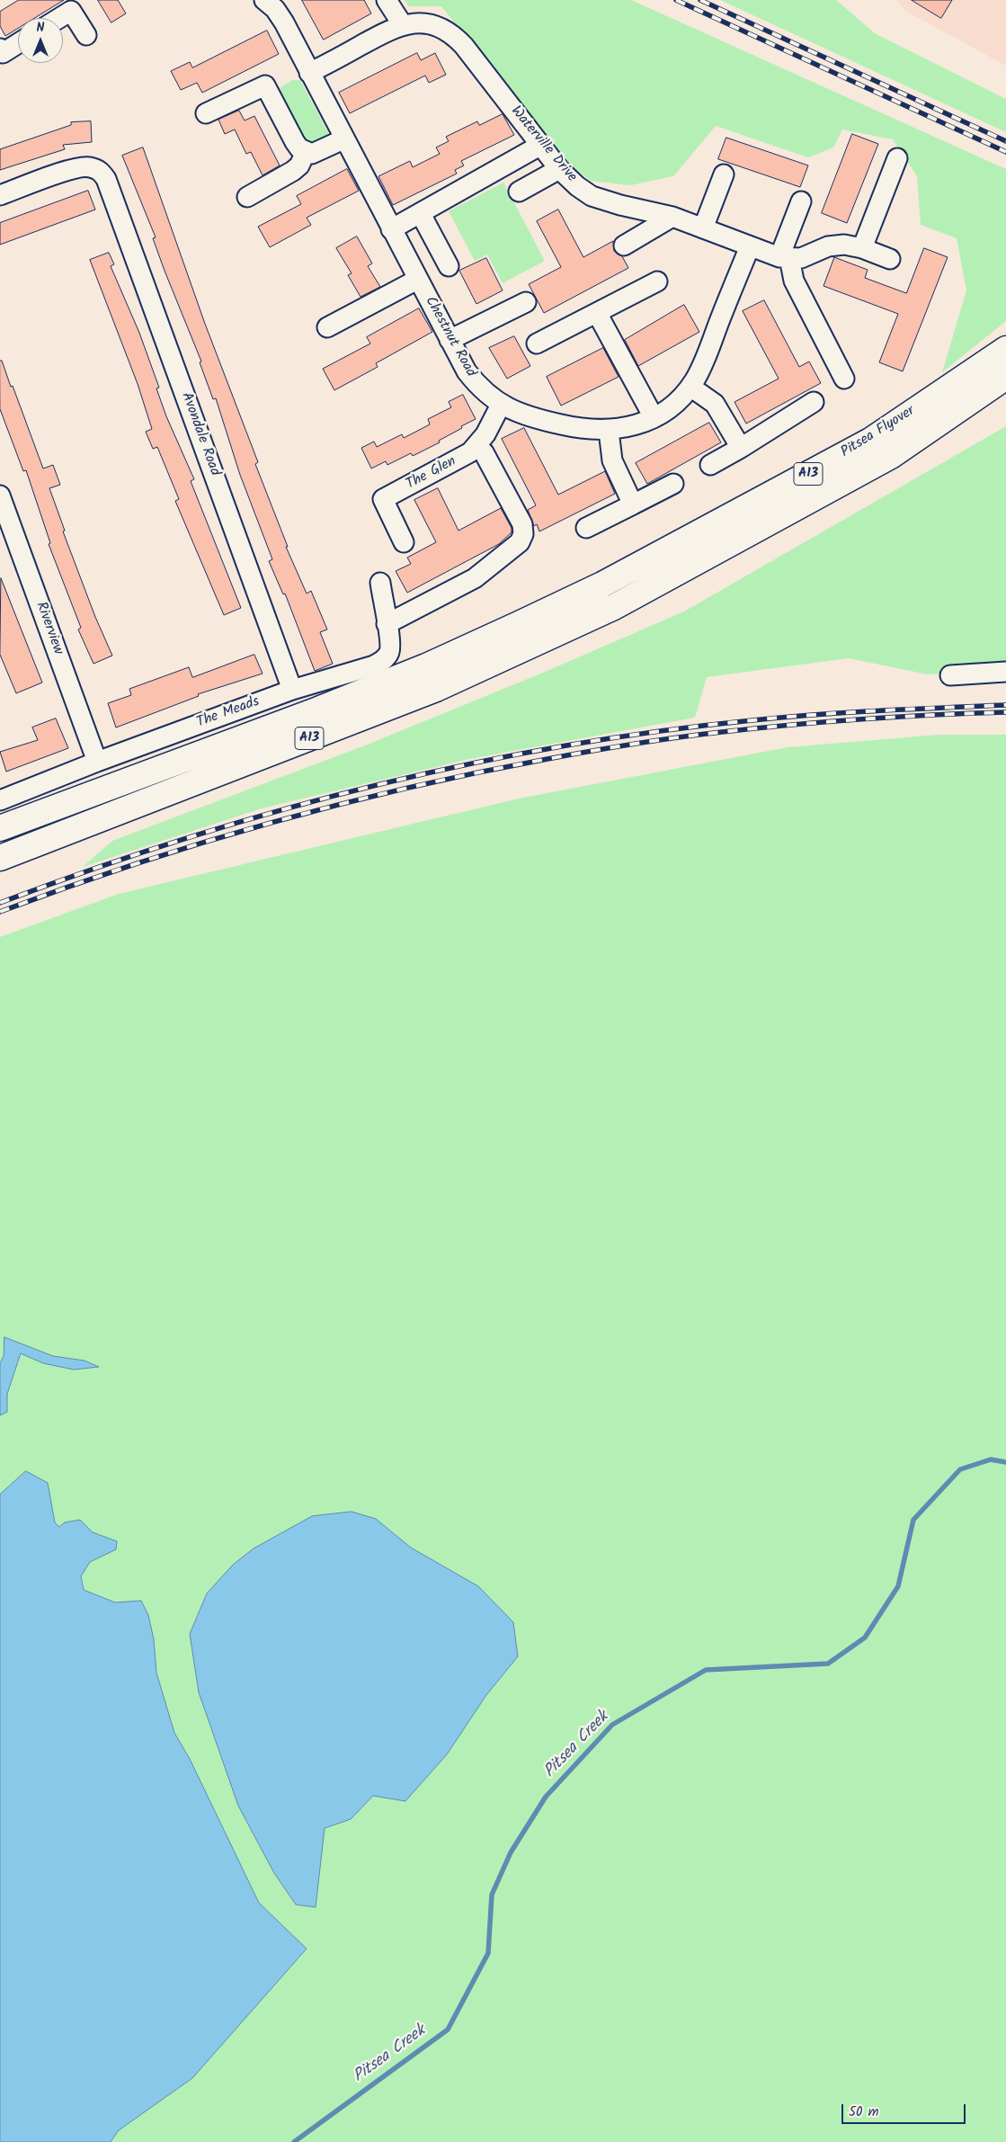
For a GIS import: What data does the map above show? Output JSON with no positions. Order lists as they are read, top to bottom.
{
  "streets": {
    "highway": ["Pitsea Flyover", "A13"],
    "street": [
      "Waterville Drive",
      "Chestnut Road",
      "Avondale Road",
      "The Glen",
      "Riverview",
      "The Meads"
    ]
  },
  "crossings": [
    ["Waterville Drive", "Chestnut Road"],
    ["Chestnut Road", "The Glen"],
    ["Pitsea Flyover", "A13"],
    ["Avondale Road", "The Meads"],
    ["Riverview", "The Meads"]
  ],
  "water": ["Pitsea Creek"],
  "scale_bar": "50 m",
  "north": "top"
}
